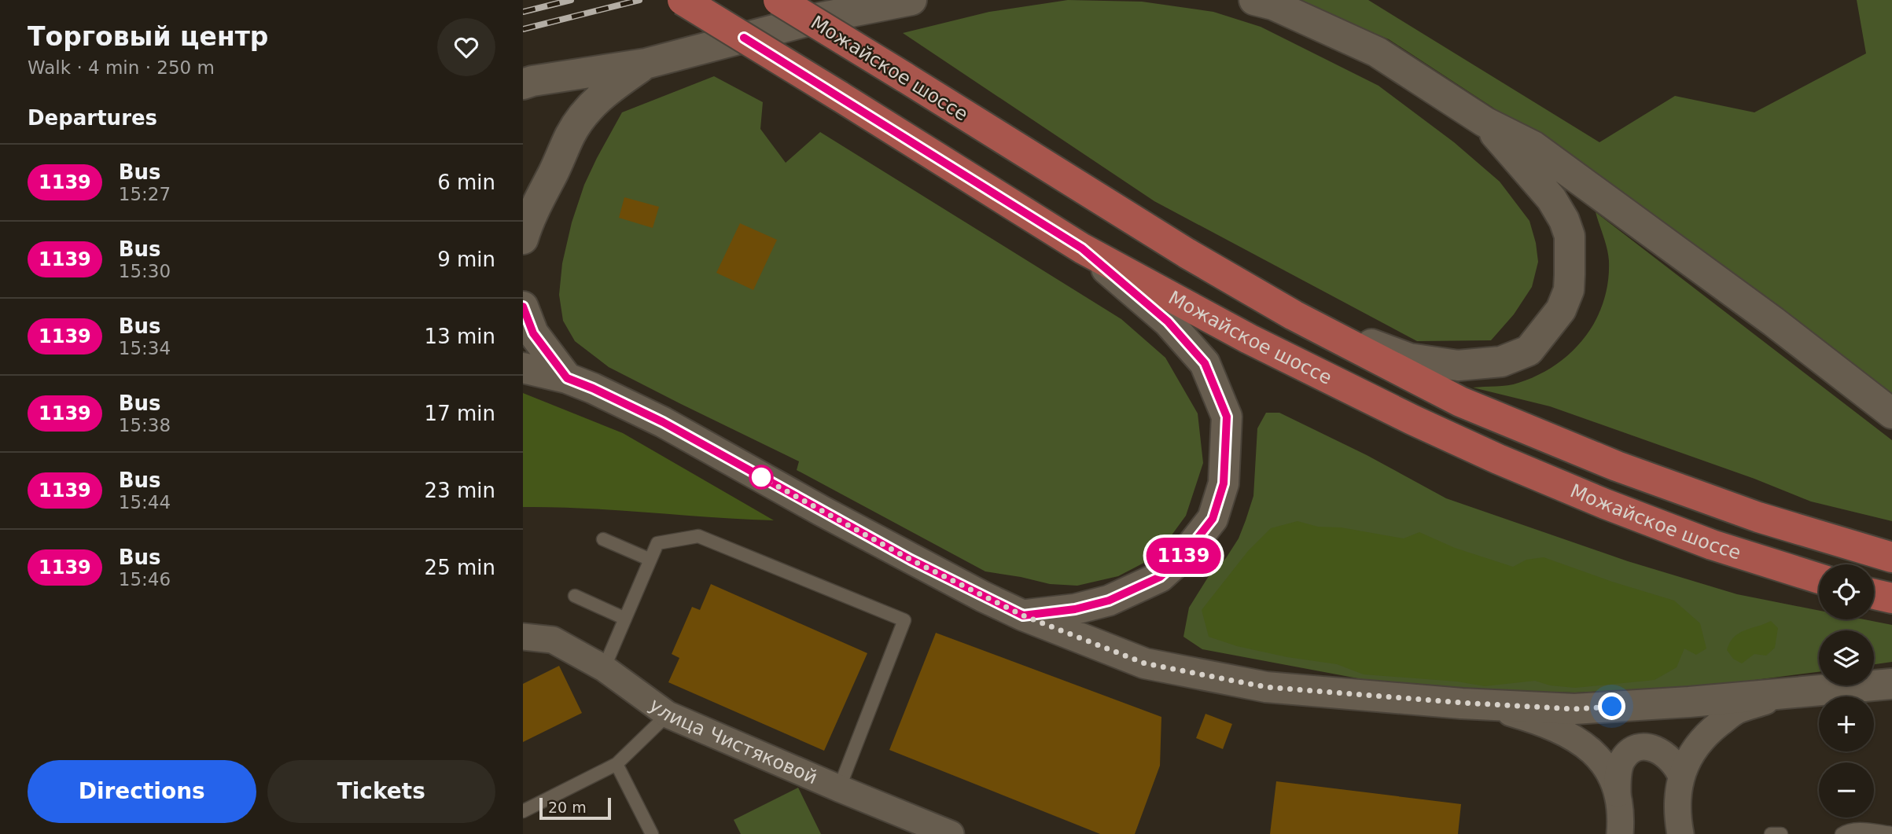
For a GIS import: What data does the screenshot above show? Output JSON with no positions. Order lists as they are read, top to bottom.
{
  "streets": {
    "main road": ["Можайское шоссе"],
    "street": ["улица Чистяковой"]
  },
  "lines": ["bus line 1139"],
  "scale_bar": "20 m",
  "page": {
    "heading": [
      ["Торговый центр", "Walk · 4 min · 250 m"],
      "Departures"
    ],
    "on_map": "1139",
    "list": [
      {
        "mark": "1139",
        "name": "Bus",
        "note": "15:27",
        "value": "6 min"
      },
      {
        "mark": "1139",
        "name": "Bus",
        "note": "15:30",
        "value": "9 min"
      },
      {
        "mark": "1139",
        "name": "Bus",
        "note": "15:34",
        "value": "13 min"
      },
      {
        "mark": "1139",
        "name": "Bus",
        "note": "15:38",
        "value": "17 min"
      },
      {
        "mark": "1139",
        "name": "Bus",
        "note": "15:44",
        "value": "23 min"
      },
      {
        "mark": "1139",
        "name": "Bus",
        "note": "15:46",
        "value": "25 min"
      }
    ],
    "map_buttons": ["+", "−"],
    "buttons": ["Directions", "Tickets"],
    "scale": "20 m"
  }
}
